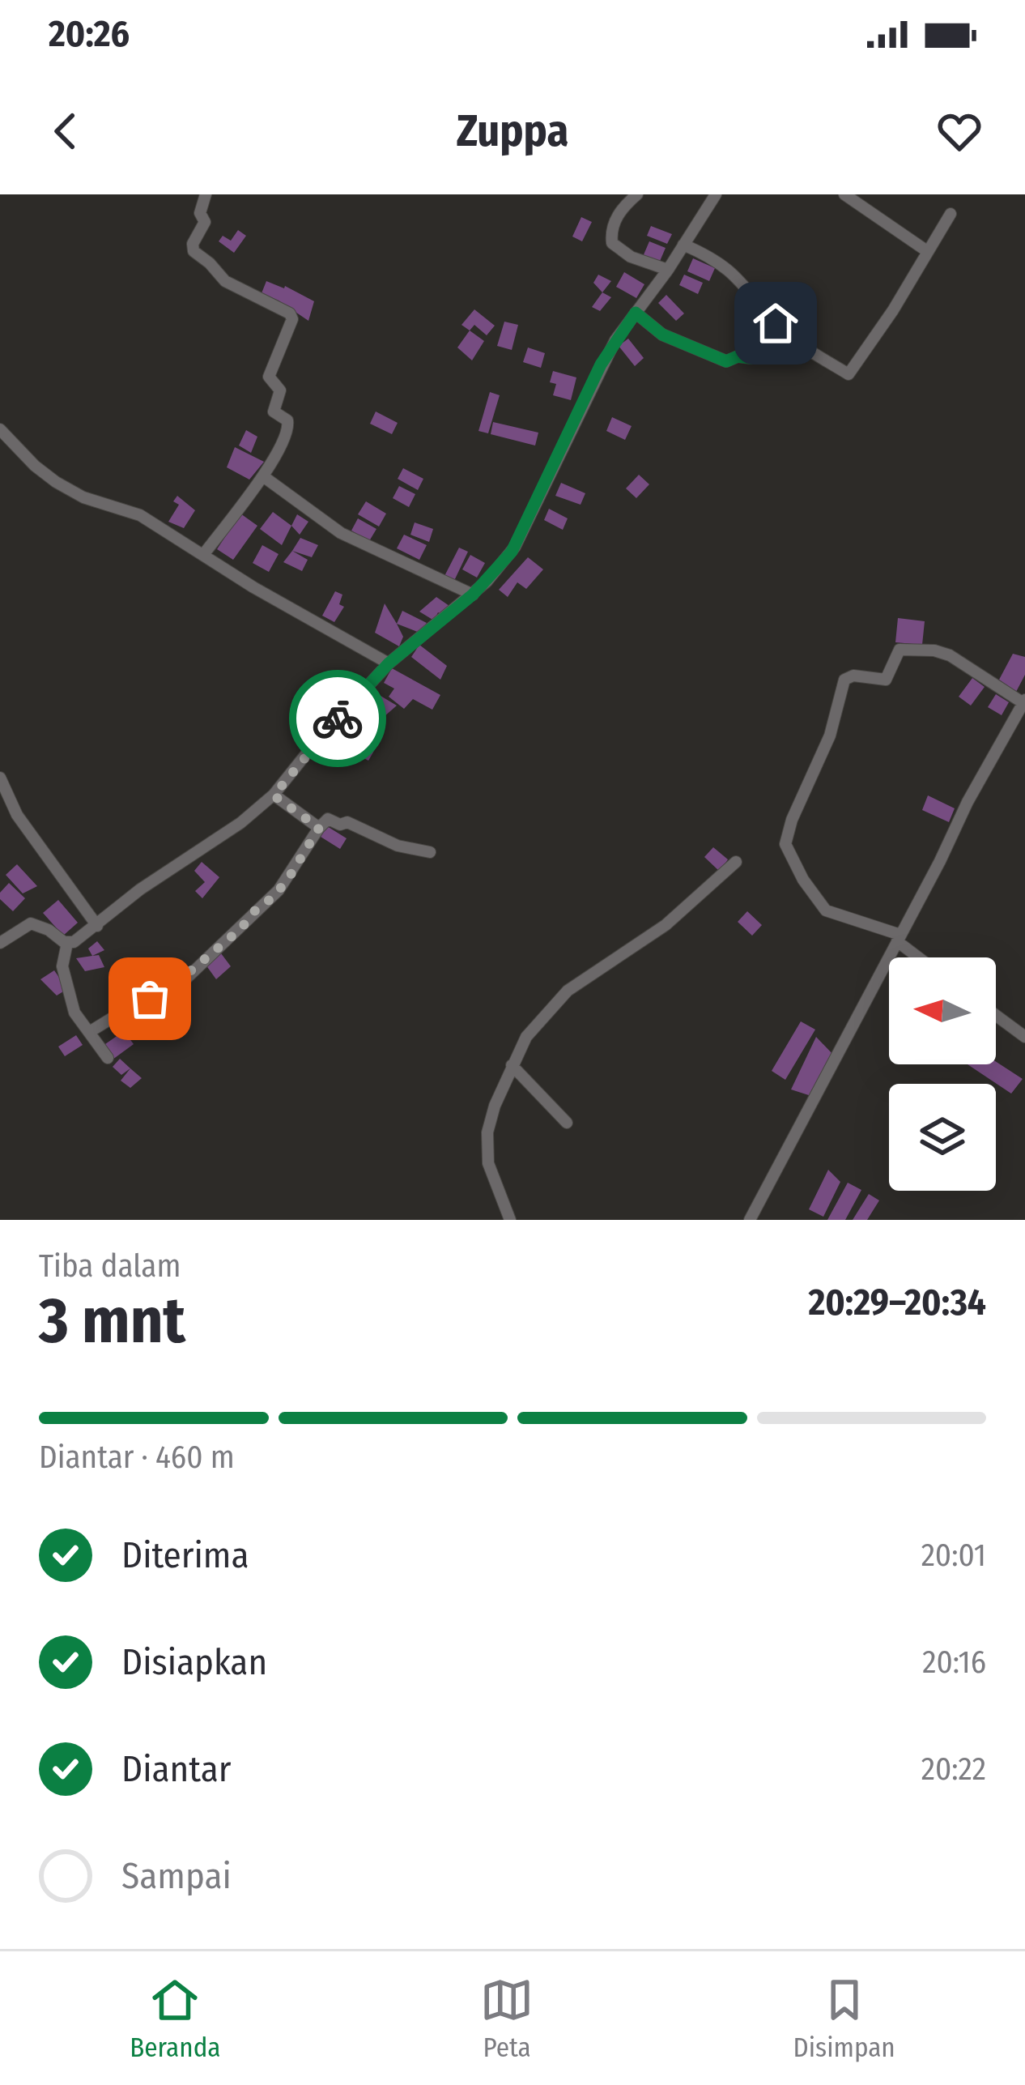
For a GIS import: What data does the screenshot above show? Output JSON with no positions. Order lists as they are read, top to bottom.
{
  "north": "left",
  "page": {
    "status": "20:26",
    "header": "Zuppa",
    "heading": ["3 mnt", "Tiba dalam", "20:29–20:34"],
    "bar": "Diantar · 460 m",
    "list": [
      ["Diterima", "20:01"],
      ["Disiapkan", "20:16"],
      ["Diantar", "20:22"],
      "Sampai"
    ],
    "tabs": ["Beranda", "Peta", "Disimpan"]
  }
}
